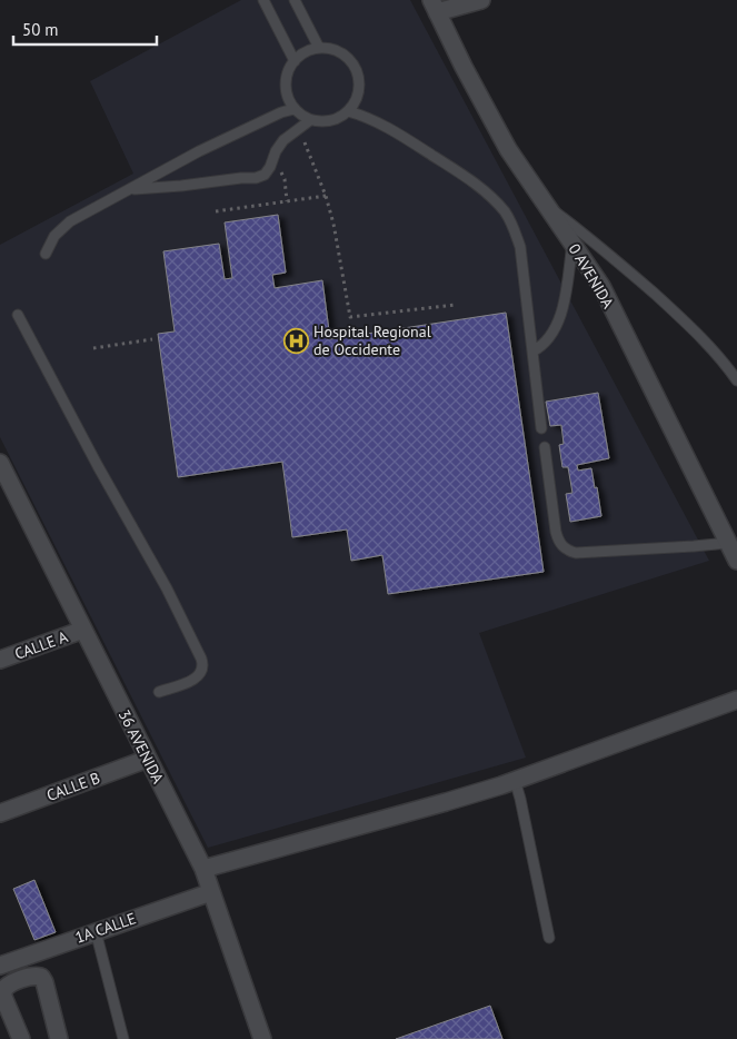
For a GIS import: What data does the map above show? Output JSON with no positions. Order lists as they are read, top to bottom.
{
  "streets": {
    "street": [
      "0 AVENIDA",
      "CALLE A",
      "36 AVENIDA",
      "CALLE B",
      "1A CALLE"
    ]
  },
  "crossings": [
    ["CALLE A", "36 AVENIDA"],
    ["36 AVENIDA", "CALLE B"],
    ["36 AVENIDA", "1A CALLE"]
  ],
  "places": {
    "hospital": ["Hospital Regional de Occidente"]
  },
  "scale_bar": "50 m"
}
